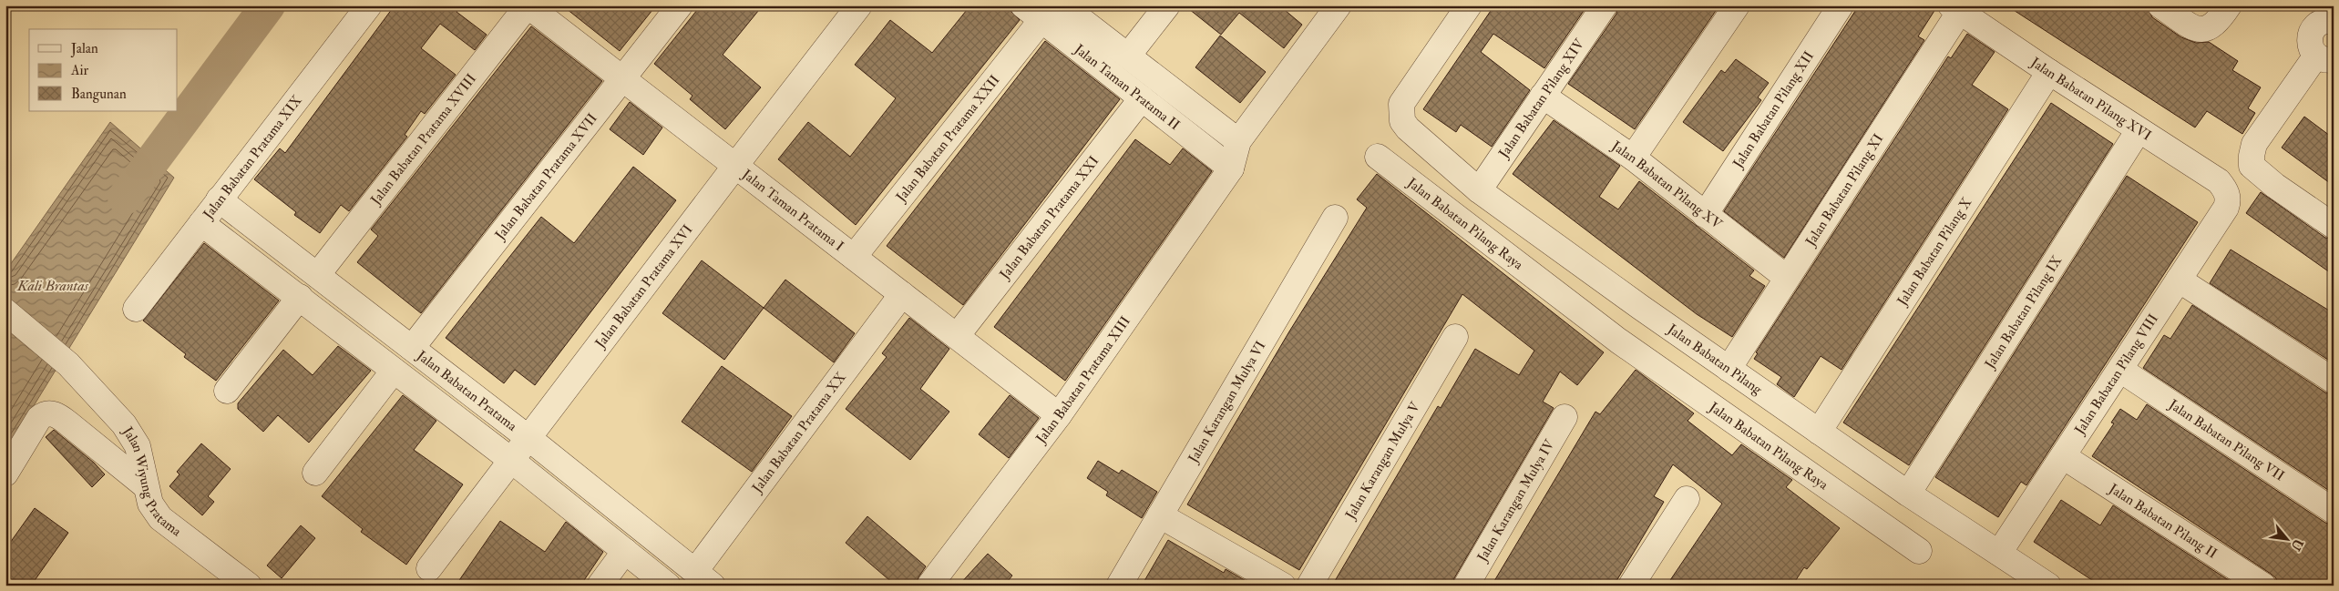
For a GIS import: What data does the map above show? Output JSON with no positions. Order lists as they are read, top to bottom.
{
  "streets": {
    "street": [
      "Jalan Taman Pratama II",
      "Jalan Babatan Pilang XIV",
      "Jalan Babatan Pilang XVI",
      "Jalan Babatan Pilang XII",
      "Jalan Babatan Pratama XXII",
      "Jalan Babatan Pratama XVIII",
      "Jalan Babatan Pratama XIX",
      "Jalan Babatan Pratama XVII",
      "Jalan Babatan Pilang XV",
      "Jalan Babatan Pilang XI",
      "Jalan Taman Pratama I",
      "Jalan Babatan Pratama XXI",
      "Jalan Babatan Pilang Raya",
      "Jalan Babatan Pilang X",
      "Jalan Babatan Pratama XVI",
      "Jalan Babatan Pilang IX",
      "Jalan Babatan Pilang",
      "Jalan Babatan Pilang VIII",
      "Jalan Babatan Pratama XIII",
      "Jalan Babatan Pratama",
      "Jalan Karangan Mulya VI",
      "Jalan Babatan Pratama XX",
      "Jalan Babatan Pilang VII",
      "Jalan Karangan Mulya V",
      "Jalan Wiyung Pratama",
      "Jalan Karangan Mulya IV",
      "Jalan Babatan Pilang II"
    ]
  },
  "crossings": [
    ["Jalan Taman Pratama II", "Jalan Babatan Pratama XXII"],
    ["Jalan Taman Pratama II", "Jalan Babatan Pratama XXI"],
    ["Jalan Taman Pratama II", "Jalan Babatan Pratama XIII"],
    ["Jalan Babatan Pilang XIV", "Jalan Babatan Pilang XV"],
    ["Jalan Babatan Pilang XIV", "Jalan Babatan Pilang"],
    ["Jalan Babatan Pilang XVI", "Jalan Babatan Pilang XI"],
    ["Jalan Babatan Pilang XVI", "Jalan Babatan Pilang X"],
    ["Jalan Babatan Pilang XVI", "Jalan Babatan Pilang IX"],
    ["Jalan Babatan Pilang XVI", "Jalan Babatan Pilang VIII"],
    ["Jalan Babatan Pilang XII", "Jalan Babatan Pilang XV"],
    ["Jalan Babatan Pratama XXII", "Jalan Taman Pratama I"],
    ["Jalan Babatan Pratama XVIII", "Jalan Taman Pratama I"],
    ["Jalan Babatan Pratama XVIII", "Jalan Babatan Pratama"],
    ["Jalan Babatan Pratama XIX", "Jalan Babatan Pratama"],
    ["Jalan Babatan Pratama XVII", "Jalan Taman Pratama I"],
    ["Jalan Babatan Pratama XVII", "Jalan Babatan Pratama"],
    ["Jalan Babatan Pilang XV", "Jalan Babatan Pilang XI"],
    ["Jalan Babatan Pilang XI", "Jalan Babatan Pilang"],
    ["Jalan Taman Pratama I", "Jalan Babatan Pratama XXI"],
    ["Jalan Taman Pratama I", "Jalan Babatan Pratama XVI"],
    ["Jalan Taman Pratama I", "Jalan Babatan Pratama XIII"],
    ["Jalan Taman Pratama I", "Jalan Babatan Pratama XX"],
    ["Jalan Babatan Pilang Raya", "Jalan Babatan Pilang"],
    ["Jalan Babatan Pilang X", "Jalan Babatan Pilang"],
    ["Jalan Babatan Pratama XVI", "Jalan Babatan Pratama"],
    ["Jalan Babatan Pilang IX", "Jalan Babatan Pilang"],
    ["Jalan Babatan Pilang", "Jalan Babatan Pilang VIII"],
    ["Jalan Babatan Pilang VIII", "Jalan Babatan Pilang VII"],
    ["Jalan Babatan Pilang VIII", "Jalan Babatan Pilang II"],
    ["Jalan Babatan Pratama", "Jalan Babatan Pratama XX"]
  ],
  "water": ["Kali Brantas"],
  "legend": ["Jalan", "Air", "Bangunan"],
  "north": "bottom right"
}
